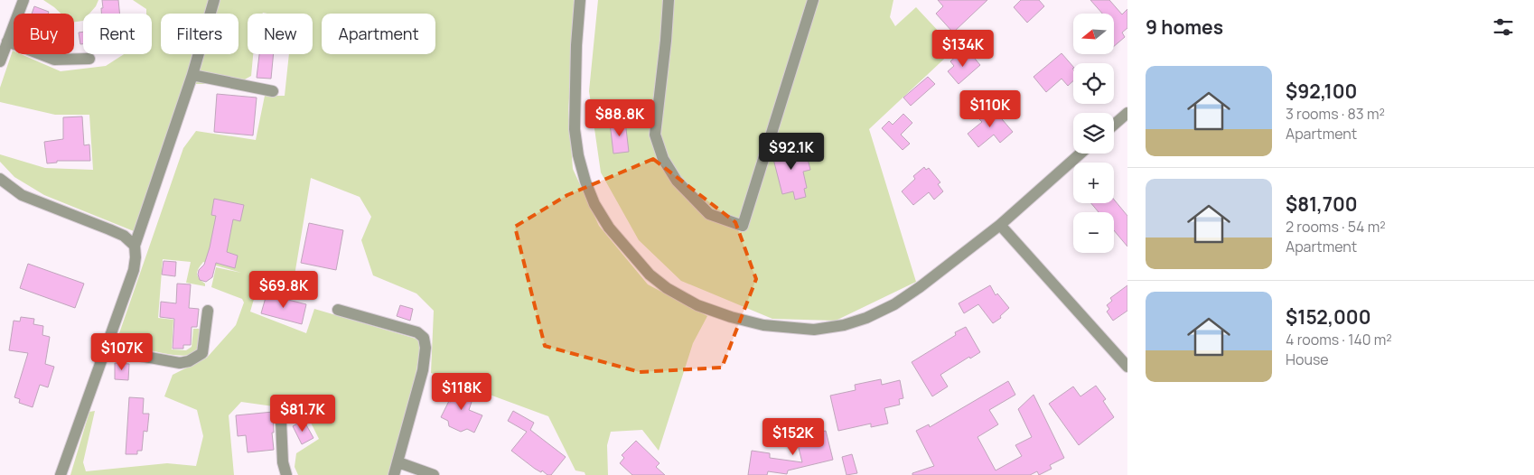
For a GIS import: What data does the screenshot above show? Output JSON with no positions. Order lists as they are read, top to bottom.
{
  "north": "left",
  "page": {
    "heading": "9 homes",
    "map_buttons": ["+", "−"],
    "chip": [
      "Buy",
      "Rent",
      "Filters",
      "New",
      "Apartment"
    ],
    "price": [
      "$134K",
      "$110K",
      "$88.8K",
      "$92.1K",
      "$69.8K",
      "$107K",
      "$118K",
      "$81.7K",
      "$152K"
    ],
    "list": [
      {
        "name": "$92,100",
        "note": "3 rooms · 83 m² · Apartment"
      },
      {
        "name": "$81,700",
        "note": "2 rooms · 54 m² · Apartment"
      },
      {
        "name": "$152,000",
        "note": "4 rooms · 140 m² · House"
      }
    ]
  }
}
